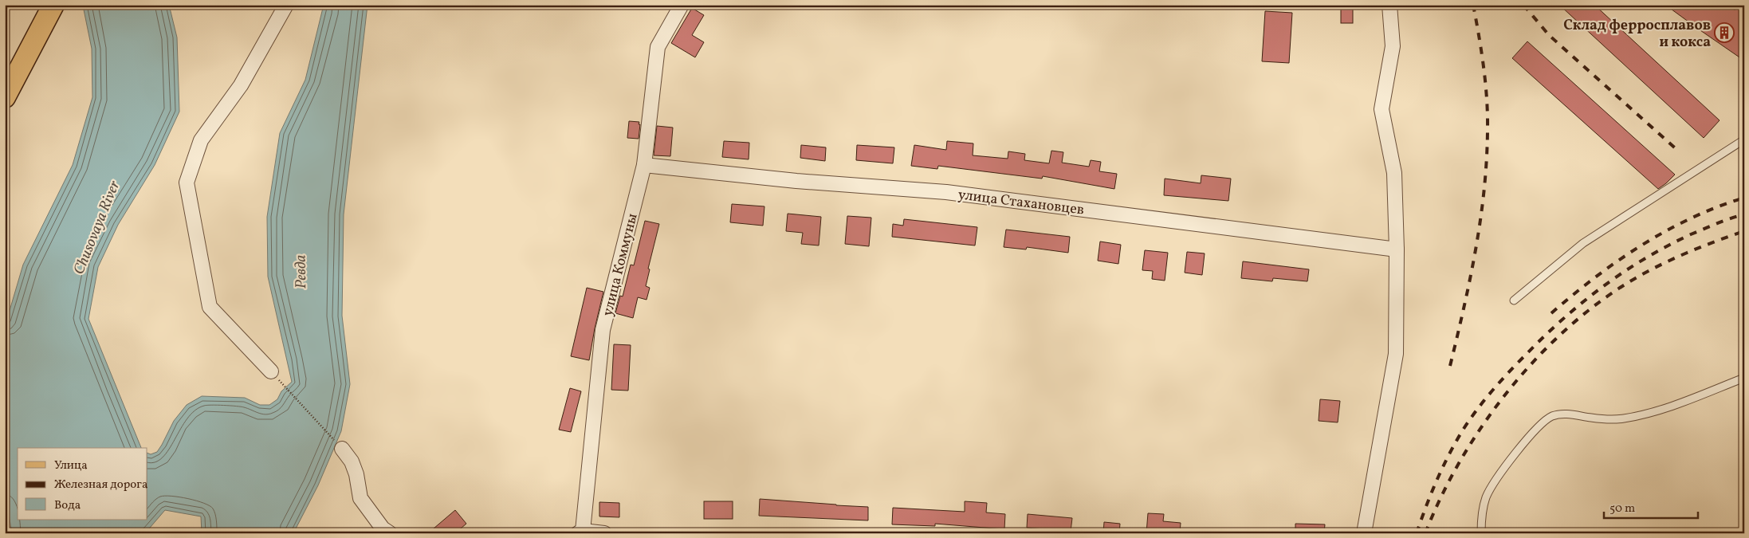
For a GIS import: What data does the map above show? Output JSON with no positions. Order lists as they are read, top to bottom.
{
  "streets": {
    "street": ["улица Стахановцев", "улица Коммуны"]
  },
  "crossings": [
    ["улица Стахановцев", "улица Коммуны"]
  ],
  "water": ["Chusovaya River", "Ревда"],
  "places": {
    "building": ["Склад ферросплавов и кокса"]
  },
  "legend": ["Улица", "Железная дорога", "Вода"],
  "scale_bar": "50 m"
}
